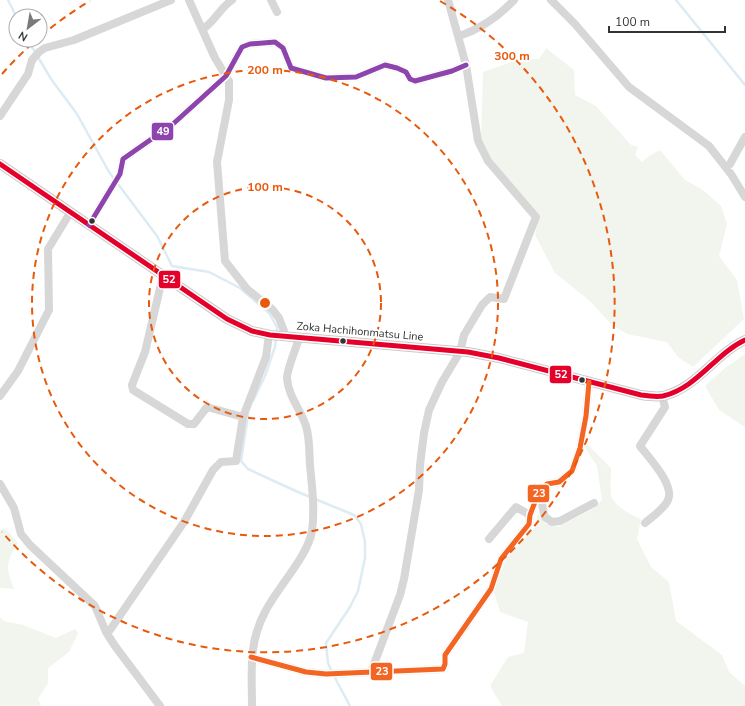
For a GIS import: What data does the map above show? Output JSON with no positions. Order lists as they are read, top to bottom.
{
  "streets": {
    "main road": ["Zoka Hachihonmatsu Line"]
  },
  "lines": ["transit line 49", "transit line 52", "transit line 23"],
  "scale_bar": "100 m",
  "north": "bottom left",
  "rings": ["300 m", "200 m", "100 m"]
}
